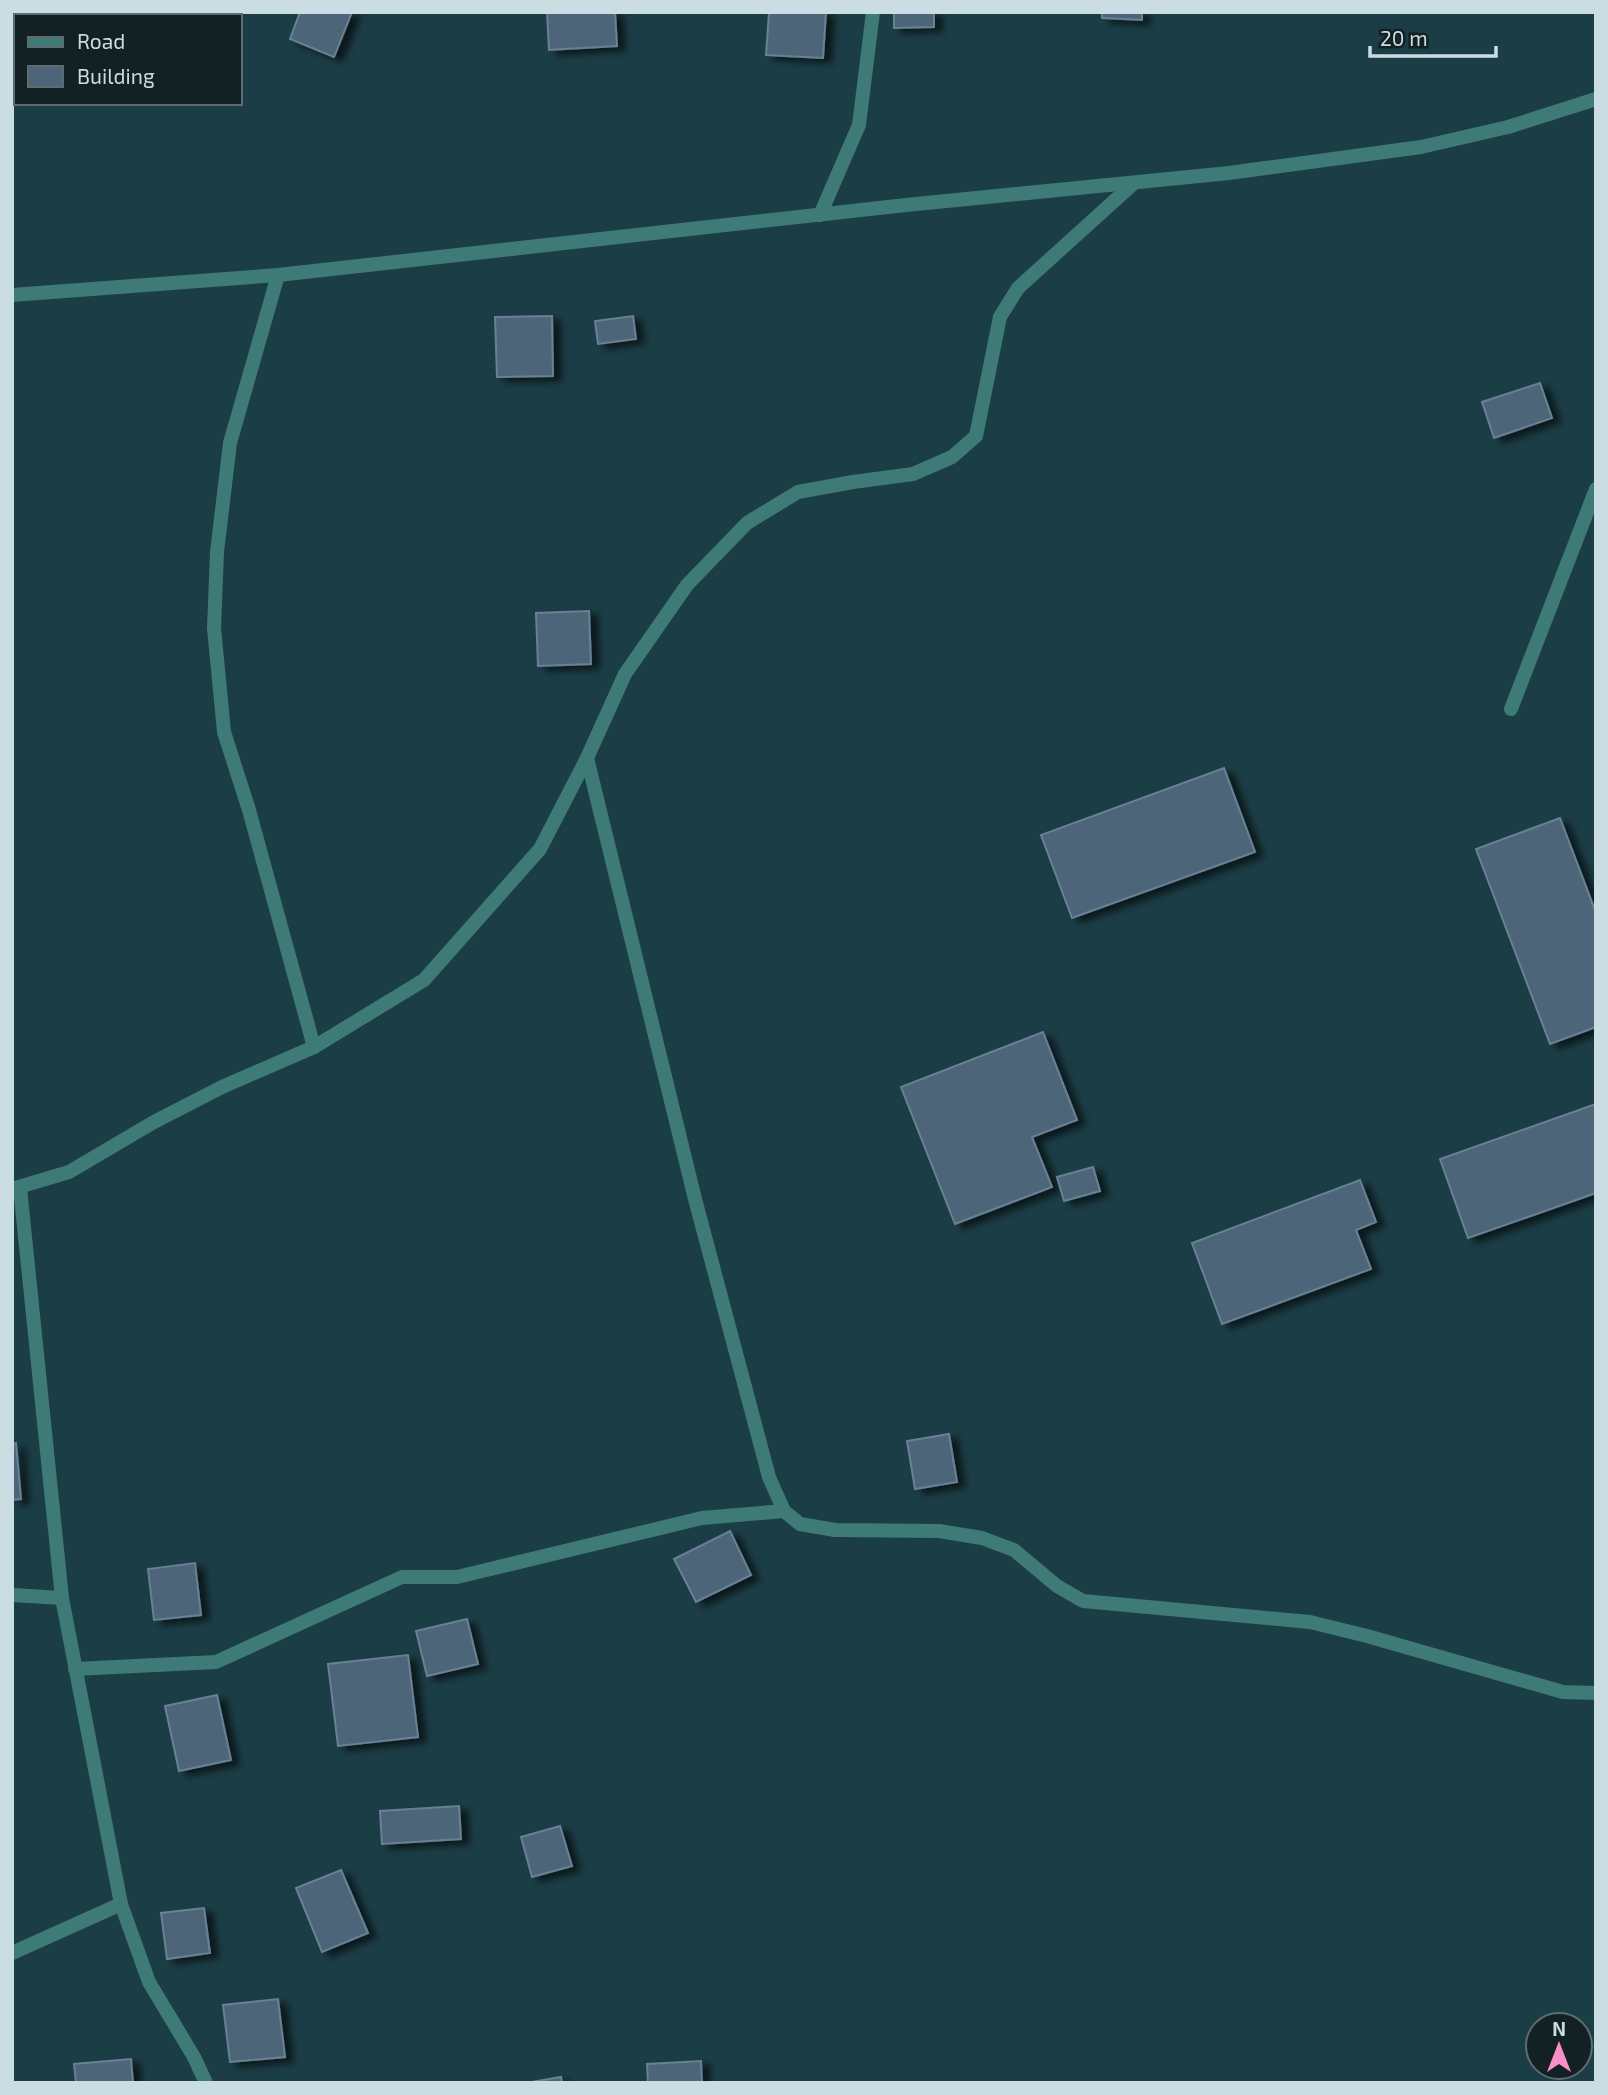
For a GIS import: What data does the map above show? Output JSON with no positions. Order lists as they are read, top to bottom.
{
  "legend": ["Road", "Building"],
  "scale_bar": "20 m",
  "north": "top"
}
